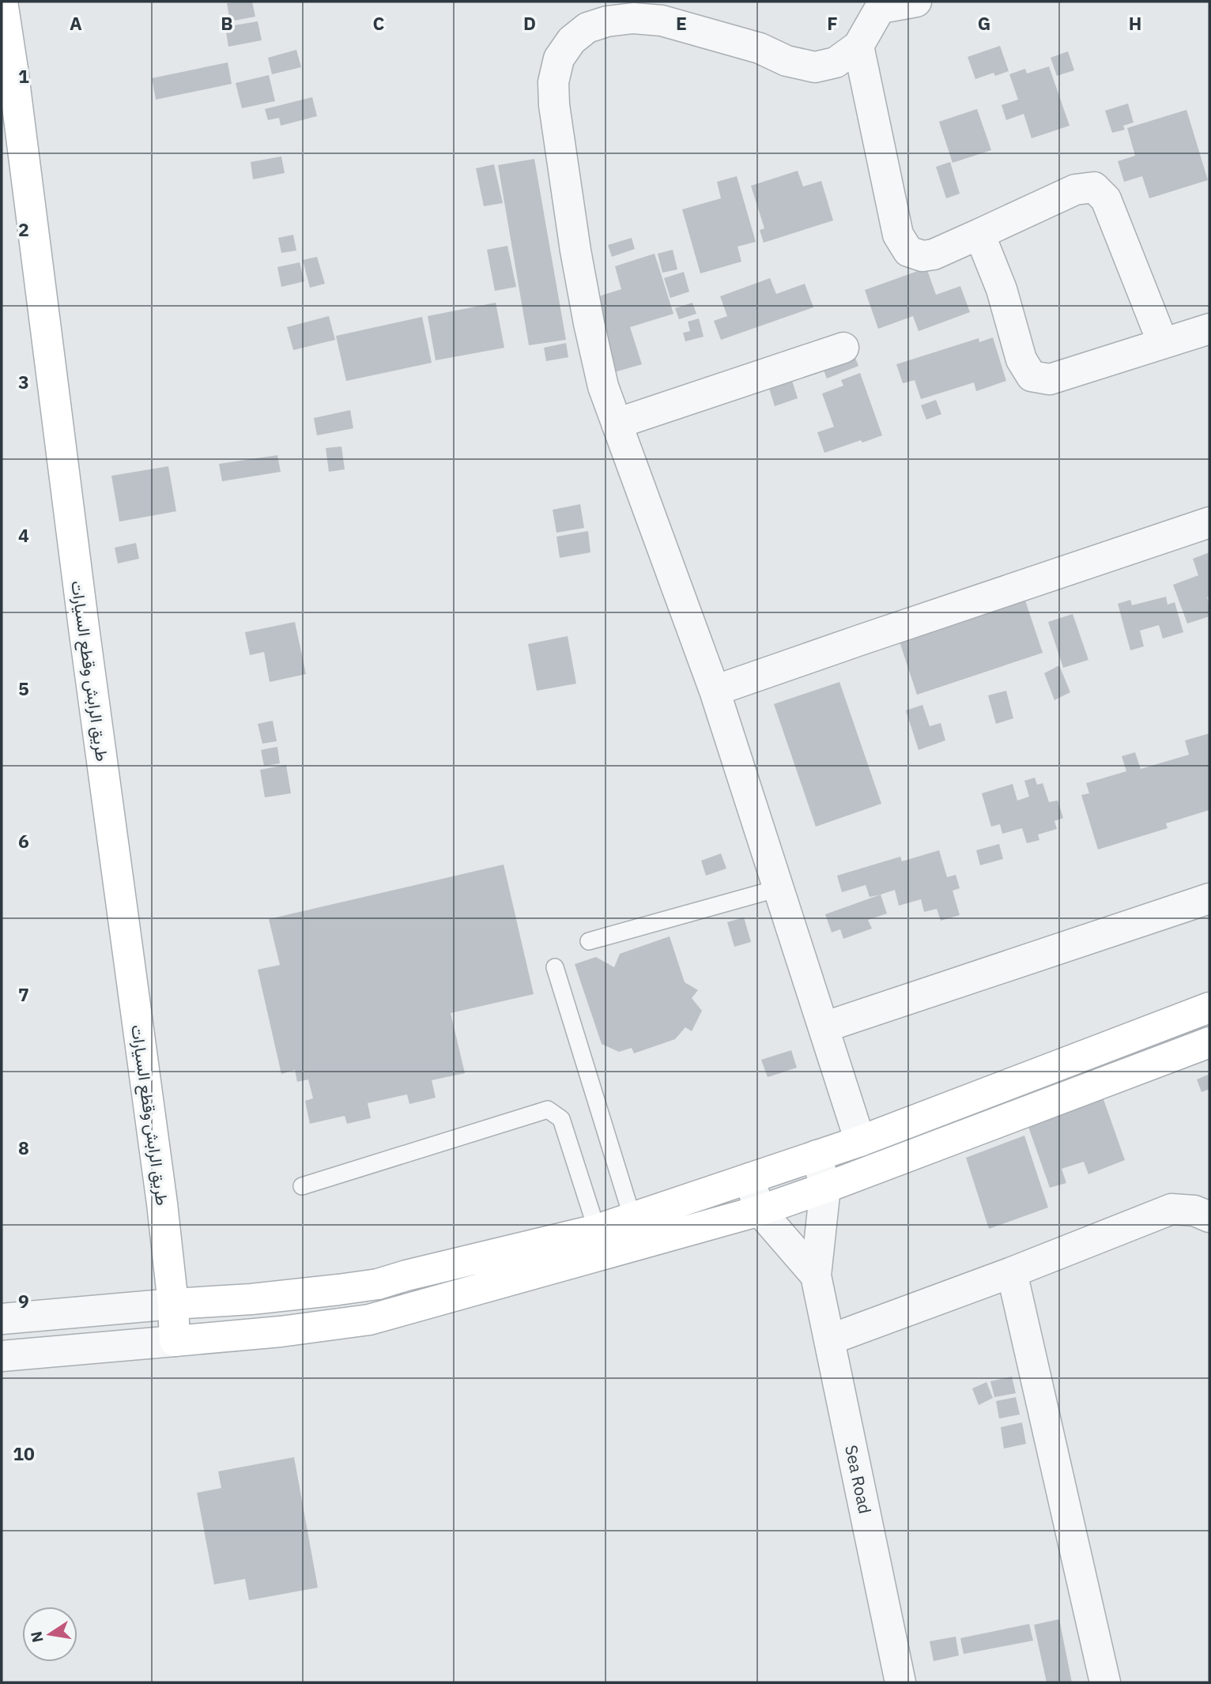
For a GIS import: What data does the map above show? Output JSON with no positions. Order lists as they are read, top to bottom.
{
  "streets": {
    "main road": ["طريق الرابش وقطع السيارات"],
    "street": ["Sea Road"]
  },
  "north": "left",
  "grid": {
    "columns": [
      "A",
      "B",
      "C",
      "D",
      "E",
      "F",
      "G",
      "H"
    ],
    "rows": [
      "1",
      "2",
      "3",
      "4",
      "5",
      "6",
      "7",
      "8",
      "9",
      "10"
    ]
  }
}
